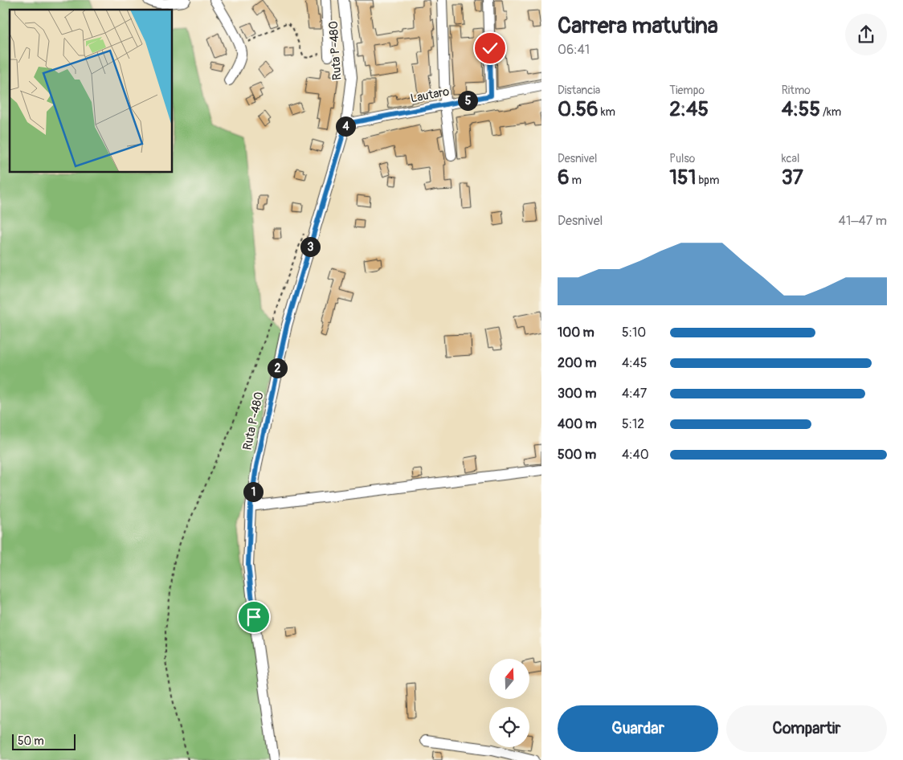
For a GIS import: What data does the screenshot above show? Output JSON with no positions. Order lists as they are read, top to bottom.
{
  "streets": {
    "street": ["Ruta P-480", "Lautaro"]
  },
  "crossings": [
    ["Ruta P-480", "Lautaro"]
  ],
  "scale_bar": "50 m",
  "north": "top",
  "page": {
    "heading": ["Carrera matutina", "06:41"],
    "stats": [
      ["Distancia", "0.56 km"],
      ["Tiempo", "2:45"],
      ["Ritmo", "4:55 /km"],
      ["Desnivel", "6 m"],
      ["Pulso", "151 bpm"],
      ["kcal", "37"]
    ],
    "pins": [
      "5",
      "4",
      "3",
      "2",
      "1"
    ],
    "chart": ["Desnivel", "41–47 m"],
    "list": [
      {
        "name": "100 m",
        "note": "5:10"
      },
      {
        "name": "200 m",
        "note": "4:45"
      },
      {
        "name": "300 m",
        "note": "4:47"
      },
      {
        "name": "400 m",
        "note": "5:12"
      },
      {
        "name": "500 m",
        "note": "4:40"
      }
    ],
    "buttons": ["Guardar", "Compartir"],
    "scale": "50 m"
  }
}
